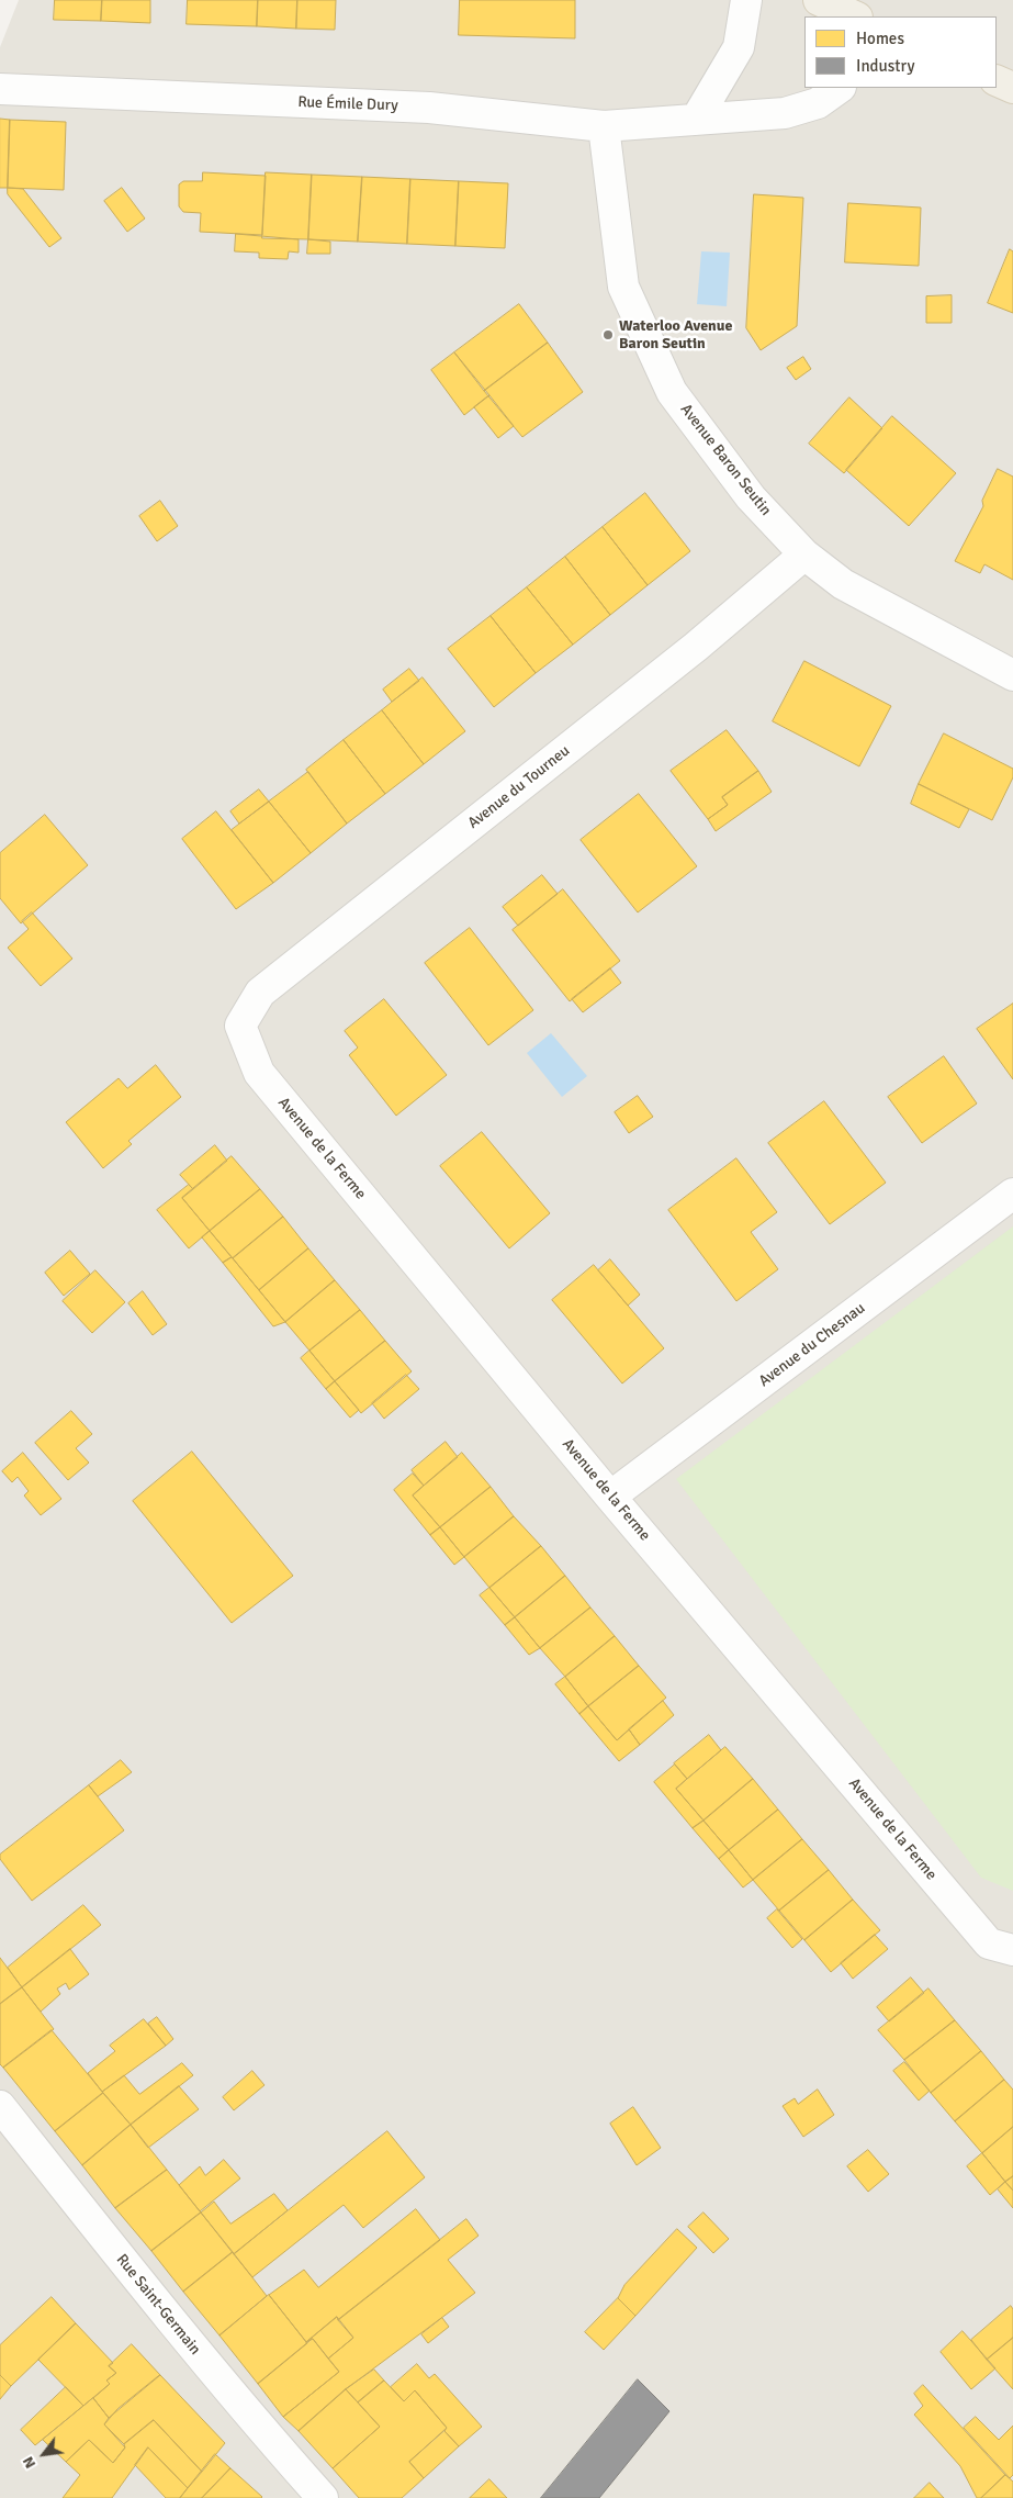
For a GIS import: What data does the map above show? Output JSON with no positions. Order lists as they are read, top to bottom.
{
  "streets": {
    "street": [
      "Rue Émile Dury",
      "Avenue Baron Seutin",
      "Avenue du Tourneu",
      "Avenue de la Ferme",
      "Avenue du Chesnau",
      "Rue Saint-Germain"
    ]
  },
  "crossings": [
    ["Rue Émile Dury", "Avenue Baron Seutin"],
    ["Avenue Baron Seutin", "Avenue du Tourneu"],
    ["Avenue du Tourneu", "Avenue de la Ferme"],
    ["Avenue de la Ferme", "Avenue du Chesnau"]
  ],
  "places": ["Waterloo Avenue Baron Seutin"],
  "legend": ["Homes", "Industry"],
  "north": "bottom left"
}
